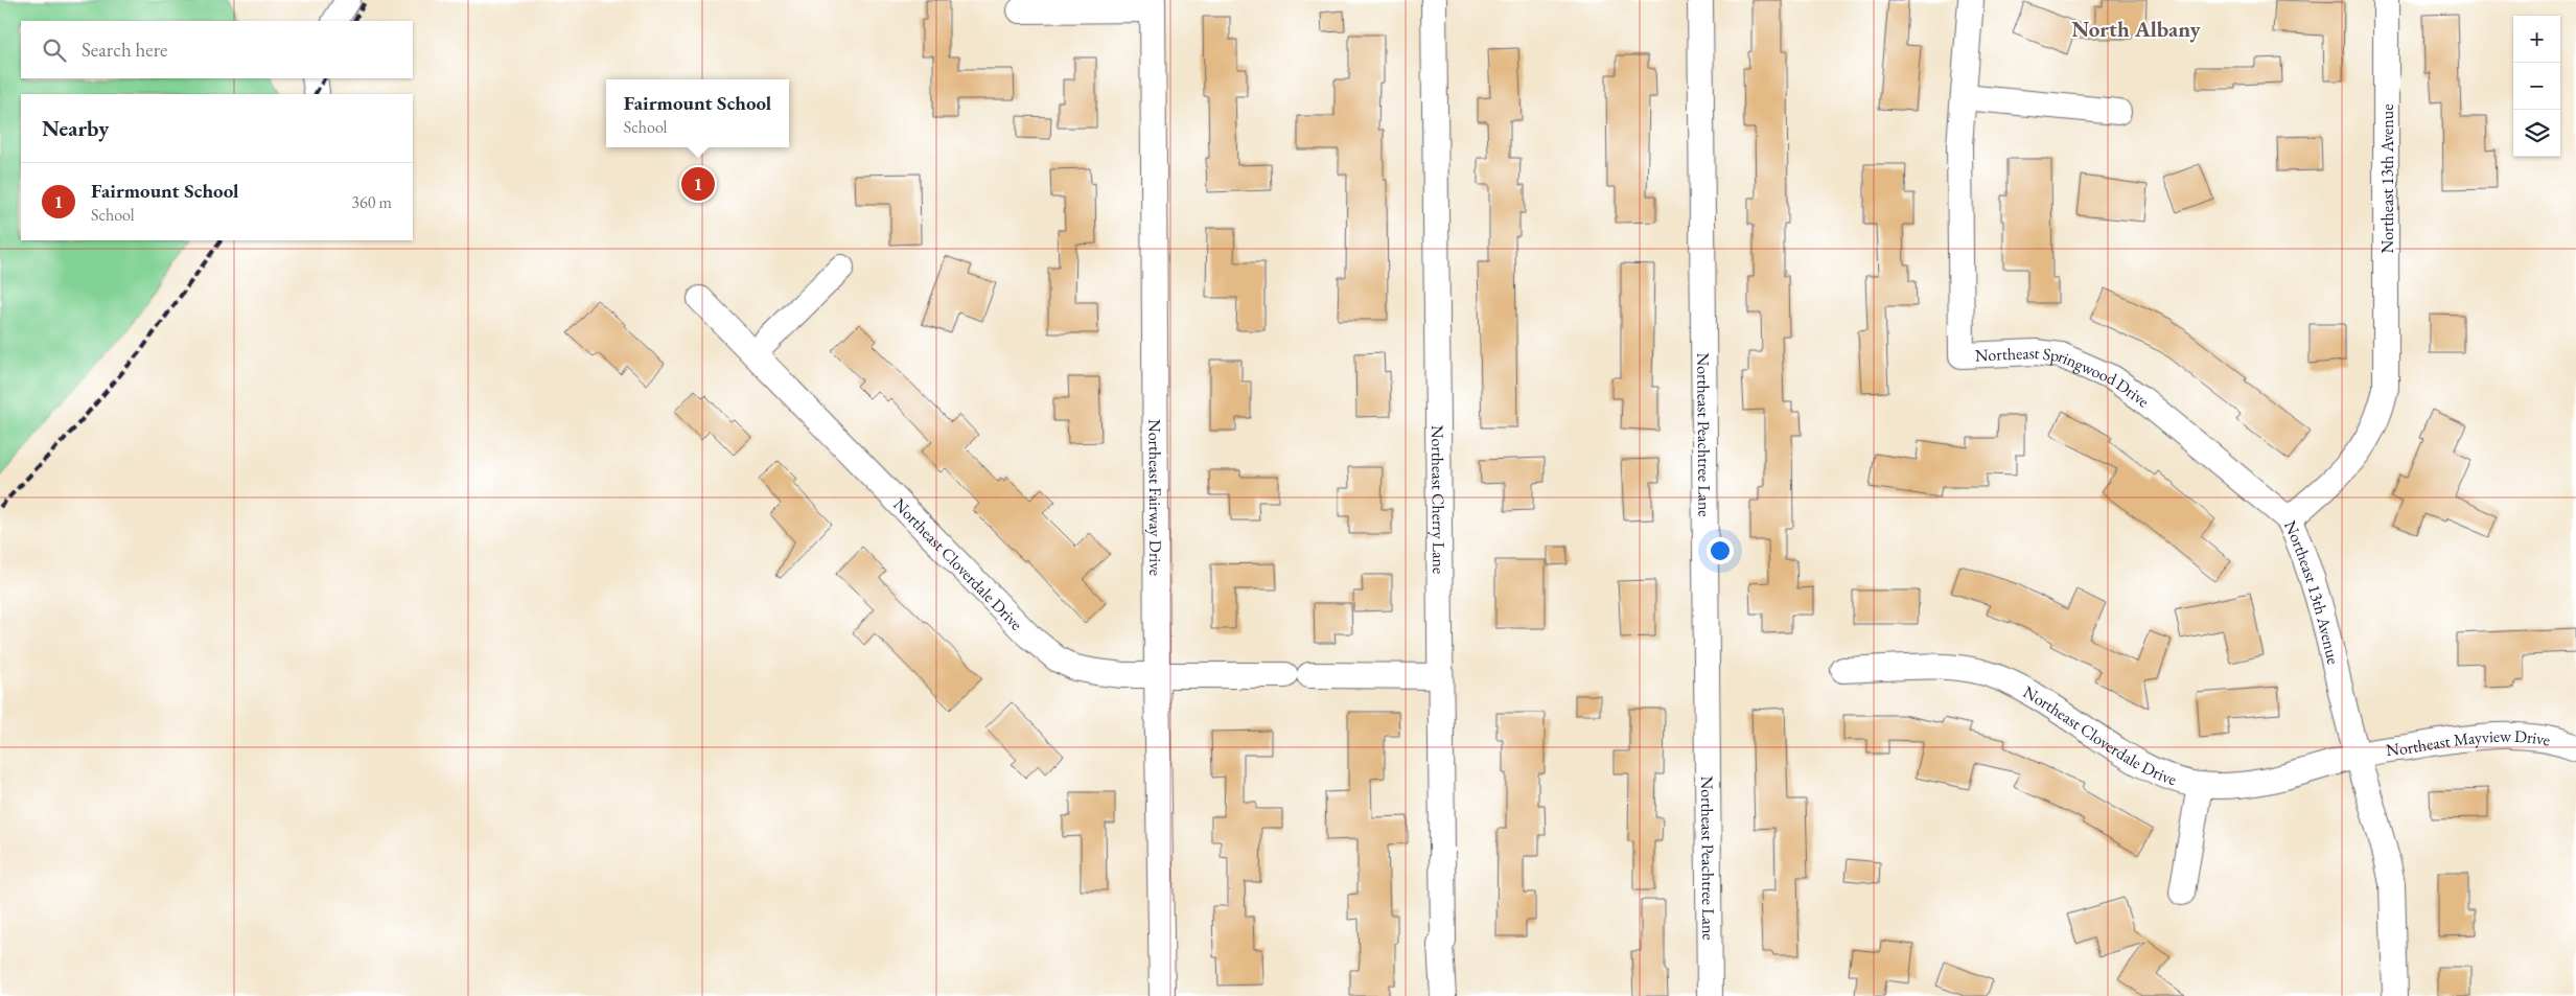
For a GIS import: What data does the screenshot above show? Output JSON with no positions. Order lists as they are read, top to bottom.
{
  "streets": {
    "street": [
      "Northeast 13th Avenue",
      "Northeast Springwood Drive",
      "Northeast Peachtree Lane",
      "Northeast Fairway Drive",
      "Northeast Cherry Lane",
      "Northeast Cloverdale Drive",
      "Northeast Mayview Drive"
    ]
  },
  "crossings": [
    ["Northeast 13th Avenue", "Northeast Springwood Drive"],
    ["Northeast 13th Avenue", "Northeast Cloverdale Drive"],
    ["Northeast 13th Avenue", "Northeast Mayview Drive"],
    ["Northeast Fairway Drive", "Northeast Cloverdale Drive"],
    ["Northeast Cherry Lane", "Northeast Cloverdale Drive"],
    ["Northeast Cloverdale Drive", "Northeast Mayview Drive"]
  ],
  "districts": ["North Albany"],
  "page": {
    "map_buttons": ["+", "−"],
    "search": "Search here",
    "popup": ["Fairmount School", "School"],
    "heading": "Nearby",
    "list": [
      {
        "mark": "1",
        "name": "Fairmount School",
        "note": "School",
        "value": "360 m"
      }
    ],
    "pins": "1"
  }
}
